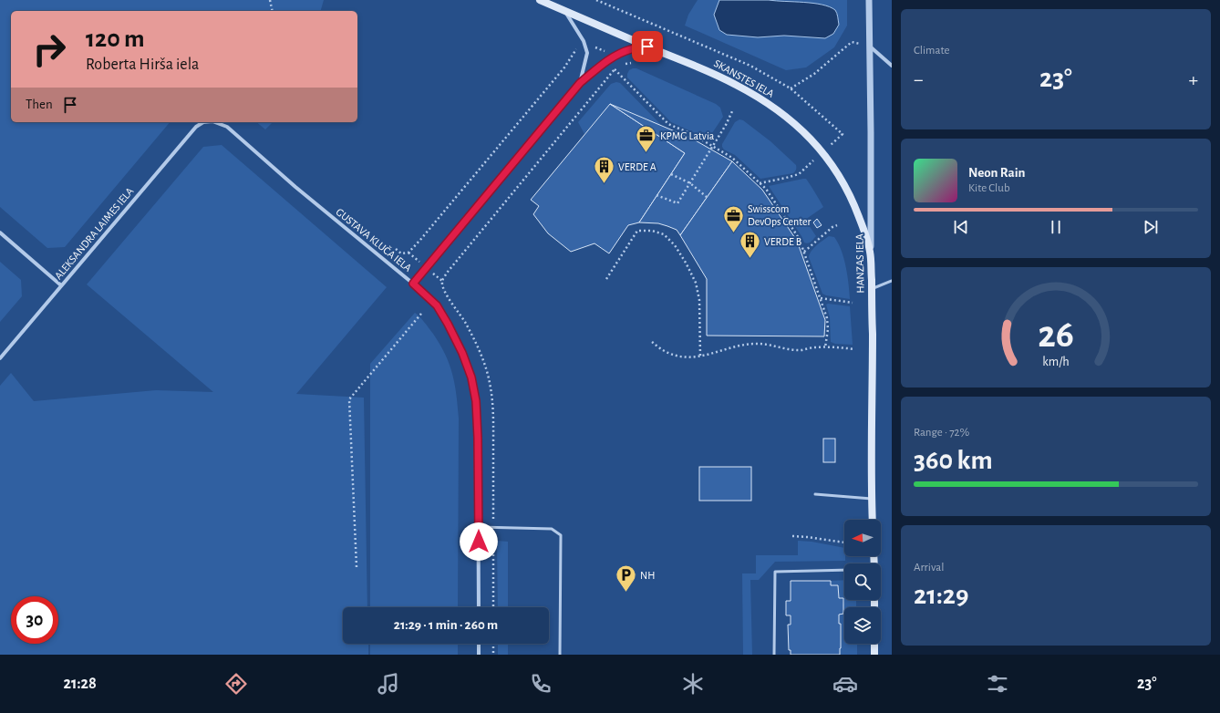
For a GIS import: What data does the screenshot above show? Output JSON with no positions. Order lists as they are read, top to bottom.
{
  "streets": {
    "main road": ["SKANSTES IELA", "HANZAS IELA"],
    "street": ["ALEKSANDRA LAIMES IELA", "GUSTAVA KLUČA IELA"]
  },
  "crossings": [
    ["SKANSTES IELA", "HANZAS IELA"]
  ],
  "places": {
    "office": ["KPMG Latvia", "Swisscom DevOps Center"],
    "building": ["VERDE A", "VERDE B"],
    "parking": ["NH"]
  },
  "north": "left",
  "page": {
    "tile": [
      "Climate",
      ["Range · 72%", "360 km"],
      ["Arrival", "21:29"]
    ],
    "turn": ["120 m", "Roberta Hirša iela"],
    "heat": ["−", "23°", "+"],
    "then": "Then",
    "song": ["Neon Rain", "Kite Club"],
    "limit": "30",
    "trip": "21:29 · 1 min · 260 m",
    "tabs": ["21:28", "23°"],
    "gauge": ["26", "km/h"]
  }
}
